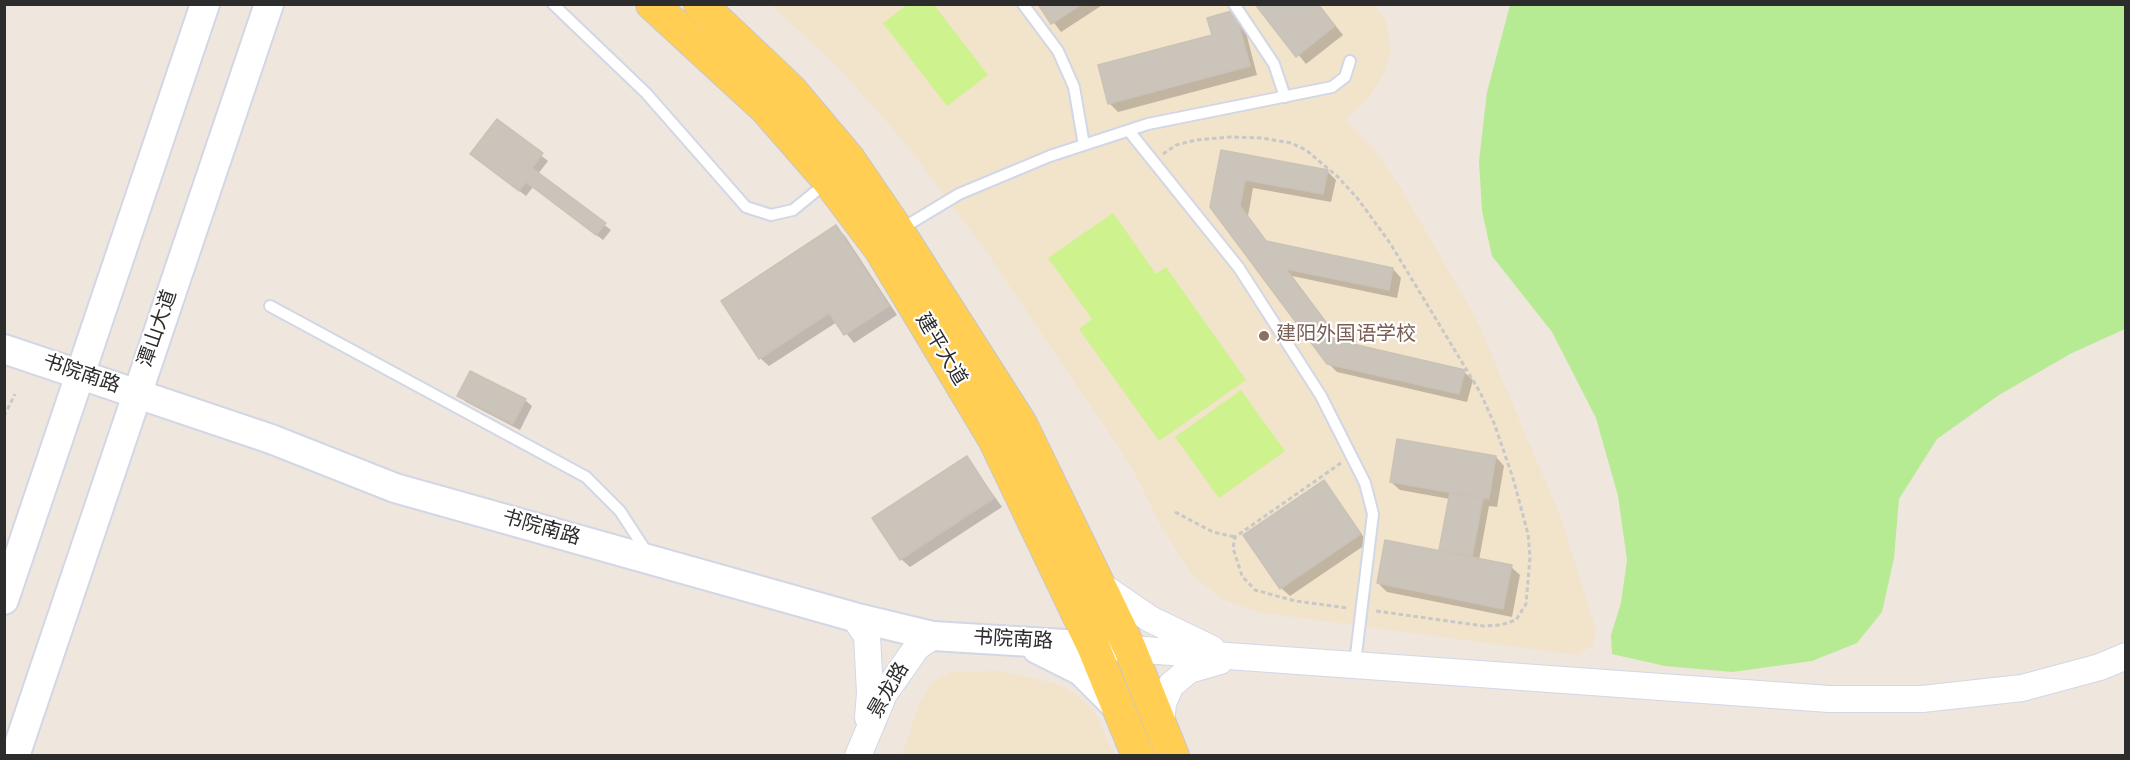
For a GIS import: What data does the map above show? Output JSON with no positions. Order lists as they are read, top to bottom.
{
  "streets": {
    "main road": ["潭山大道", "建平大道", "书院南路"],
    "street": ["景龙路"]
  },
  "crossings": [
    ["潭山大道", "书院南路"],
    ["建平大道", "书院南路"],
    ["书院南路", "景龙路"]
  ],
  "places": ["建阳外国语学校"]
}
